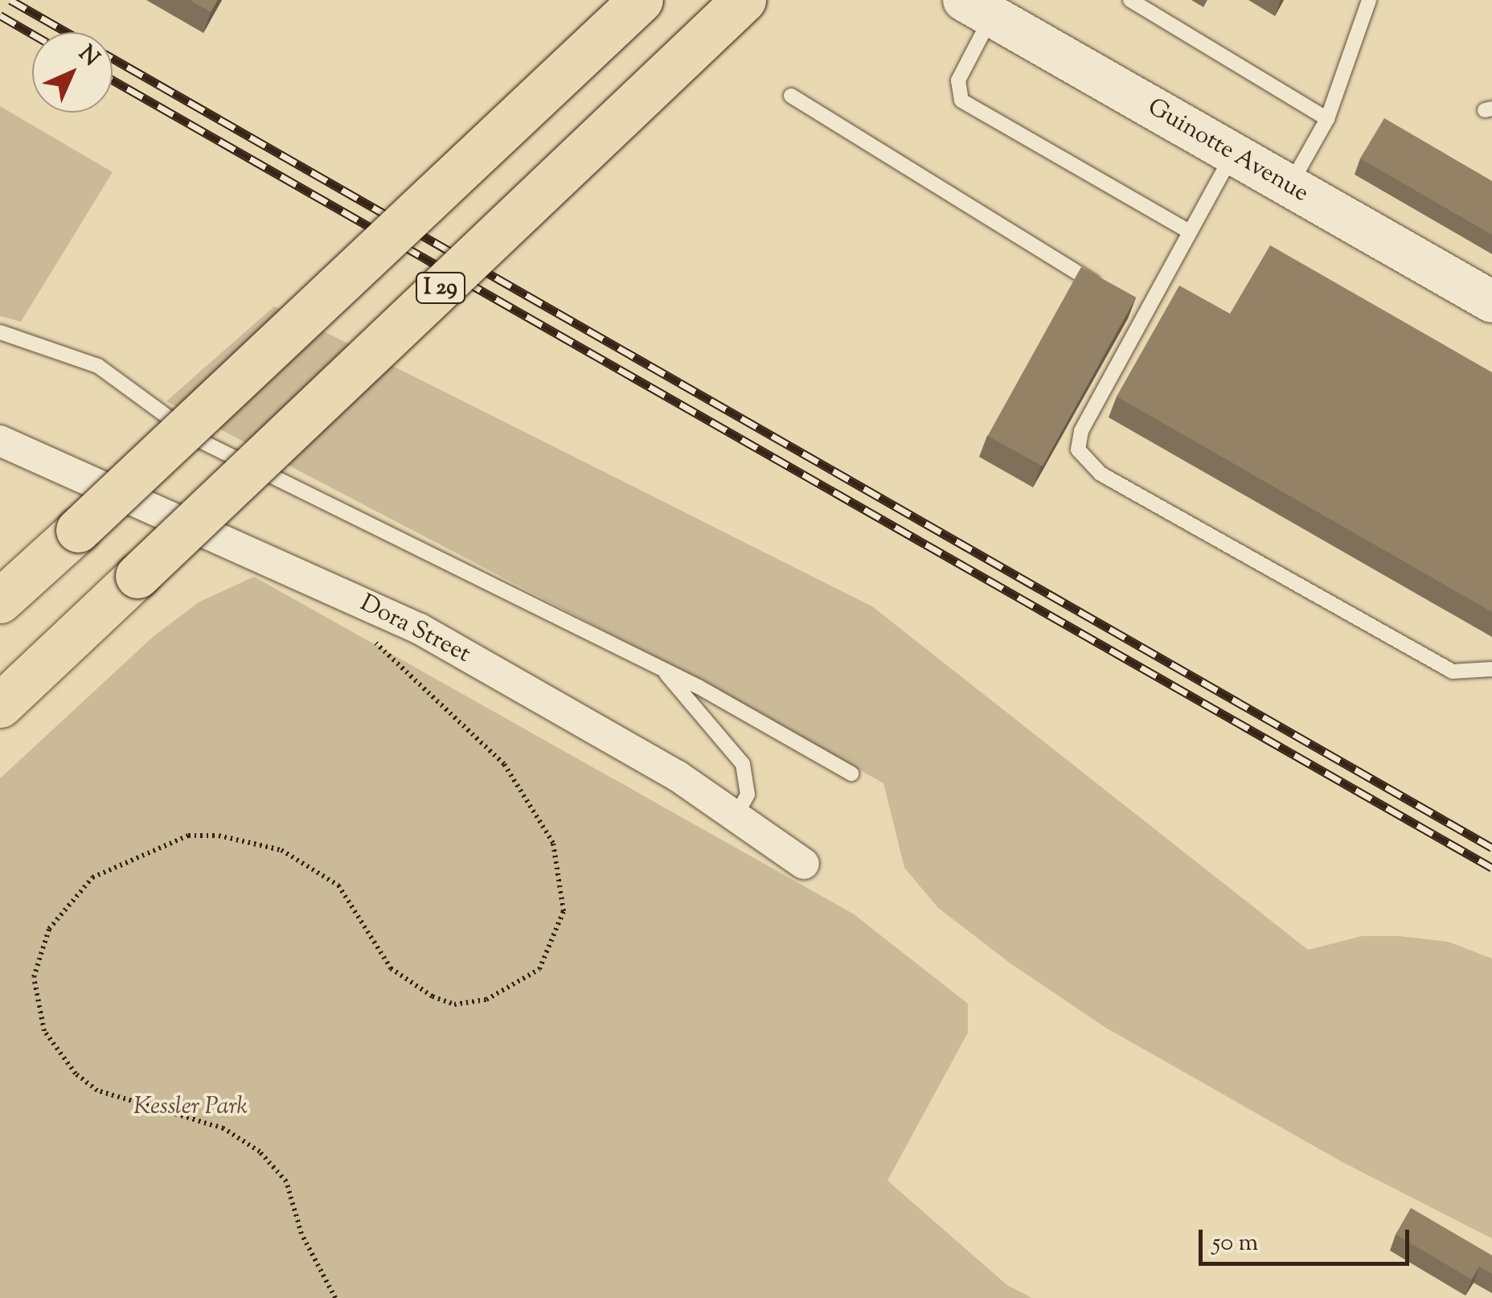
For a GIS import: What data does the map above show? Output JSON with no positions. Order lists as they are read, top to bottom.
{
  "streets": {
    "highway": ["I 29"],
    "street": ["Guinotte Avenue", "Dora Street"]
  },
  "parks": ["Kessler Park"],
  "scale_bar": "50 m",
  "north": "top right"
}
